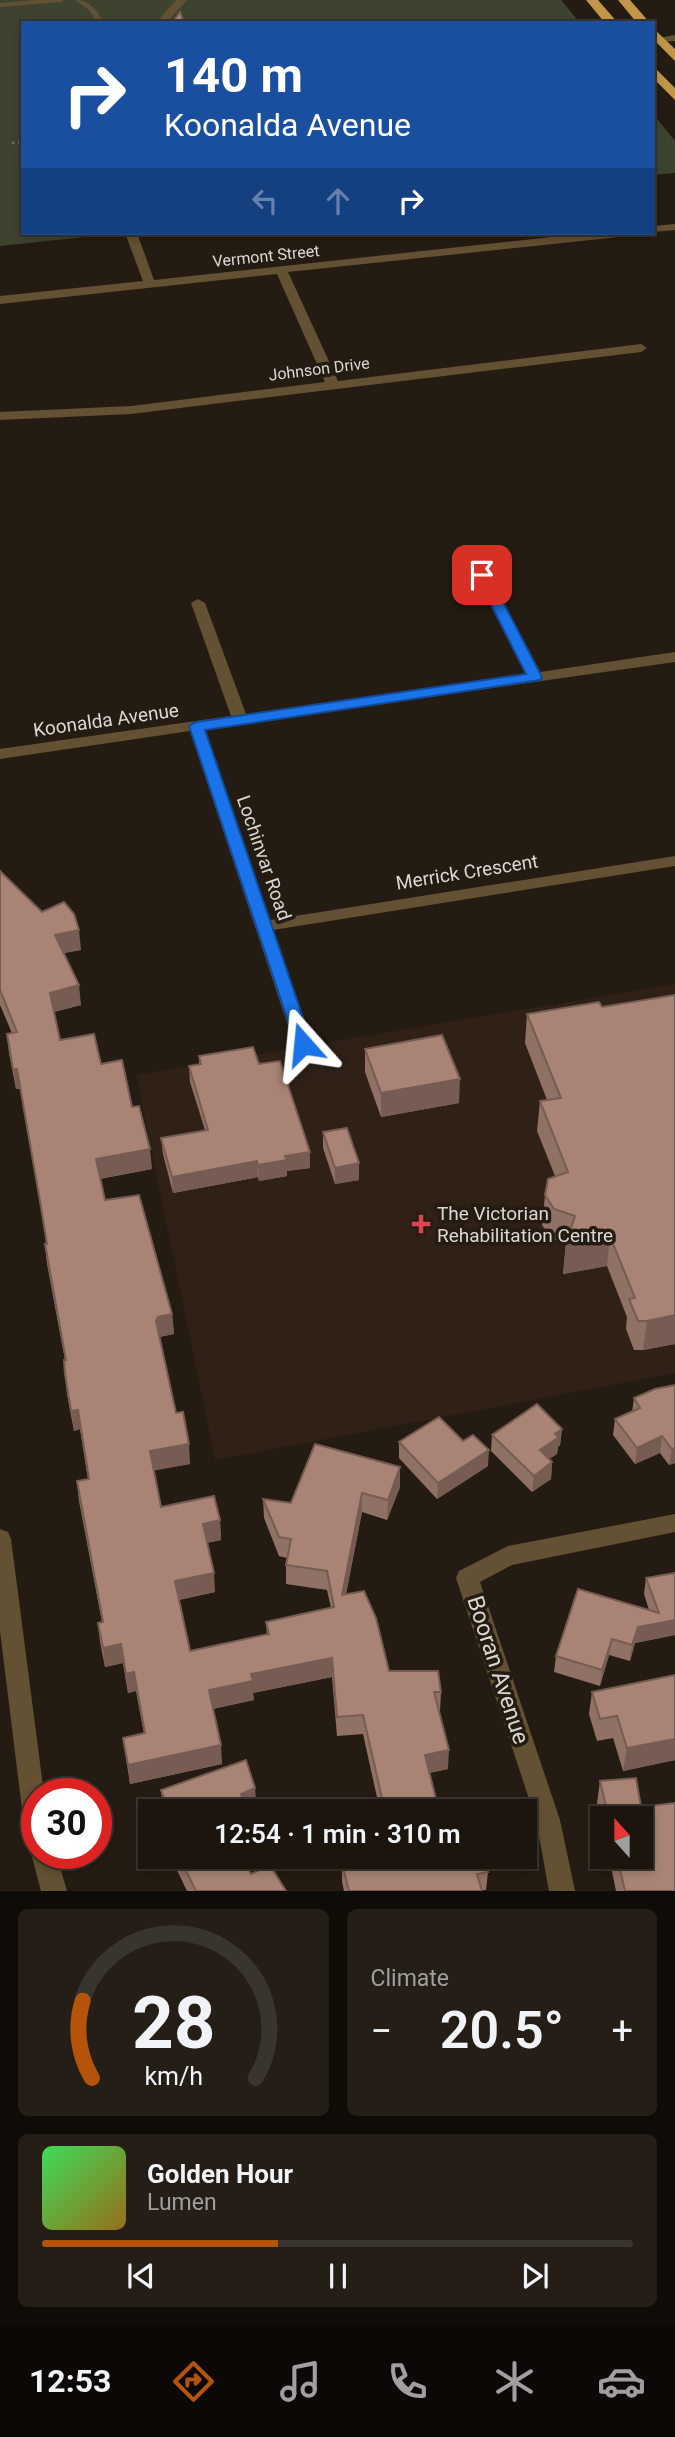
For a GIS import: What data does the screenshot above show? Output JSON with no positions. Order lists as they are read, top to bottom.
{
  "streets": {
    "street": [
      "Vermont Street",
      "Johnson Drive",
      "Koonalda Avenue",
      "Lochinvar Road",
      "Merrick Crescent",
      "Booran Avenue"
    ]
  },
  "crossings": [
    ["Koonalda Avenue", "Lochinvar Road"],
    ["Lochinvar Road", "Merrick Crescent"]
  ],
  "places": {
    "health": ["The Victorian Rehabilitation Centre"]
  },
  "north": "top",
  "page": {
    "turn": ["140 m", "Koonalda Avenue"],
    "limit": "30",
    "trip": "12:54 · 1 min · 310 m",
    "tile": "Climate",
    "heat": ["−", "20.5°", "+"],
    "song": ["Golden Hour", "Lumen"],
    "tabs": "12:53",
    "gauge": ["28", "km/h"]
  }
}
